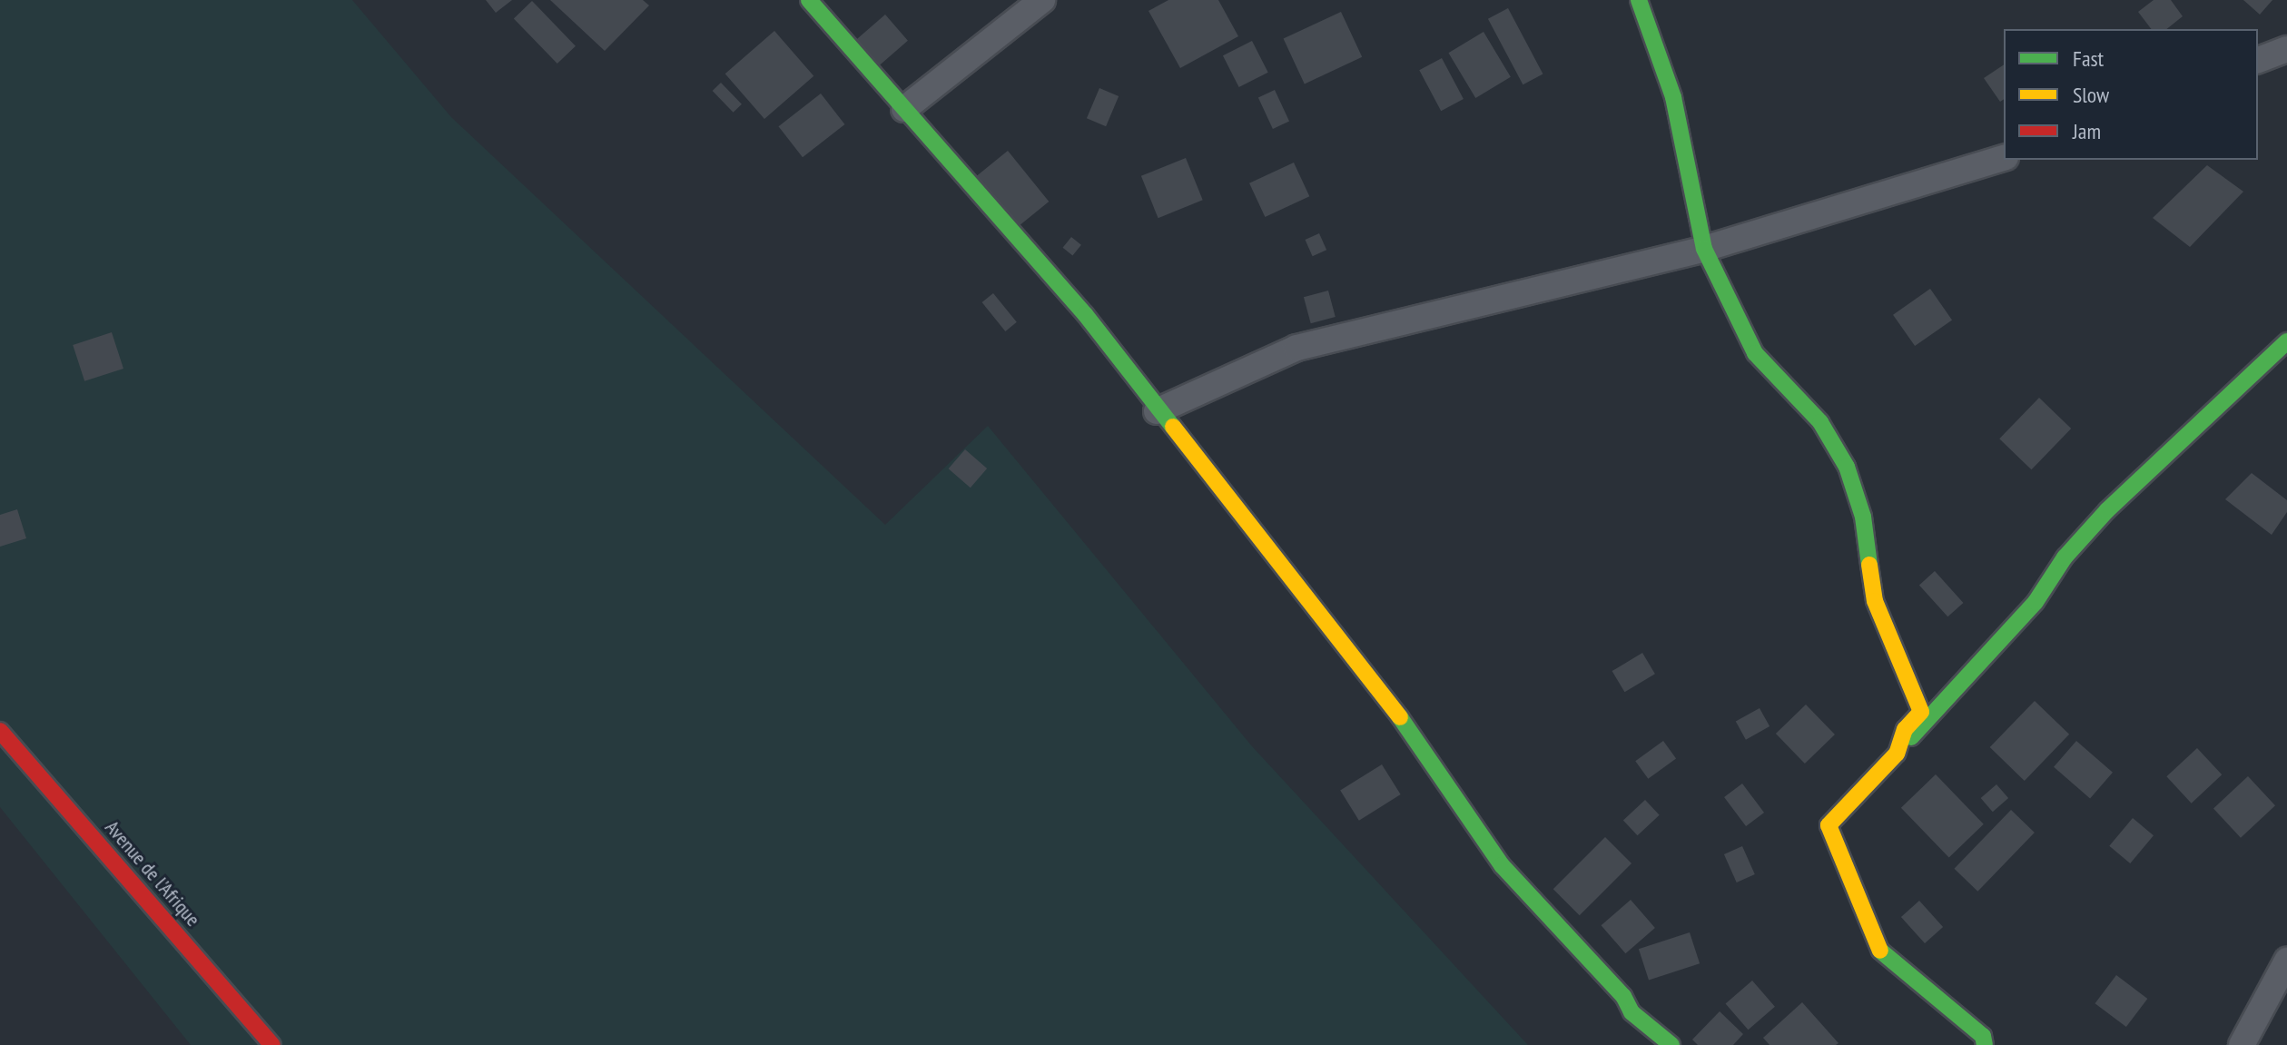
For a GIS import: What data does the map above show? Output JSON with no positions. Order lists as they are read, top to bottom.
{
  "streets": {
    "street": ["Avenue de l'Afrique"]
  },
  "legend": ["Fast", "Slow", "Jam"]
}
